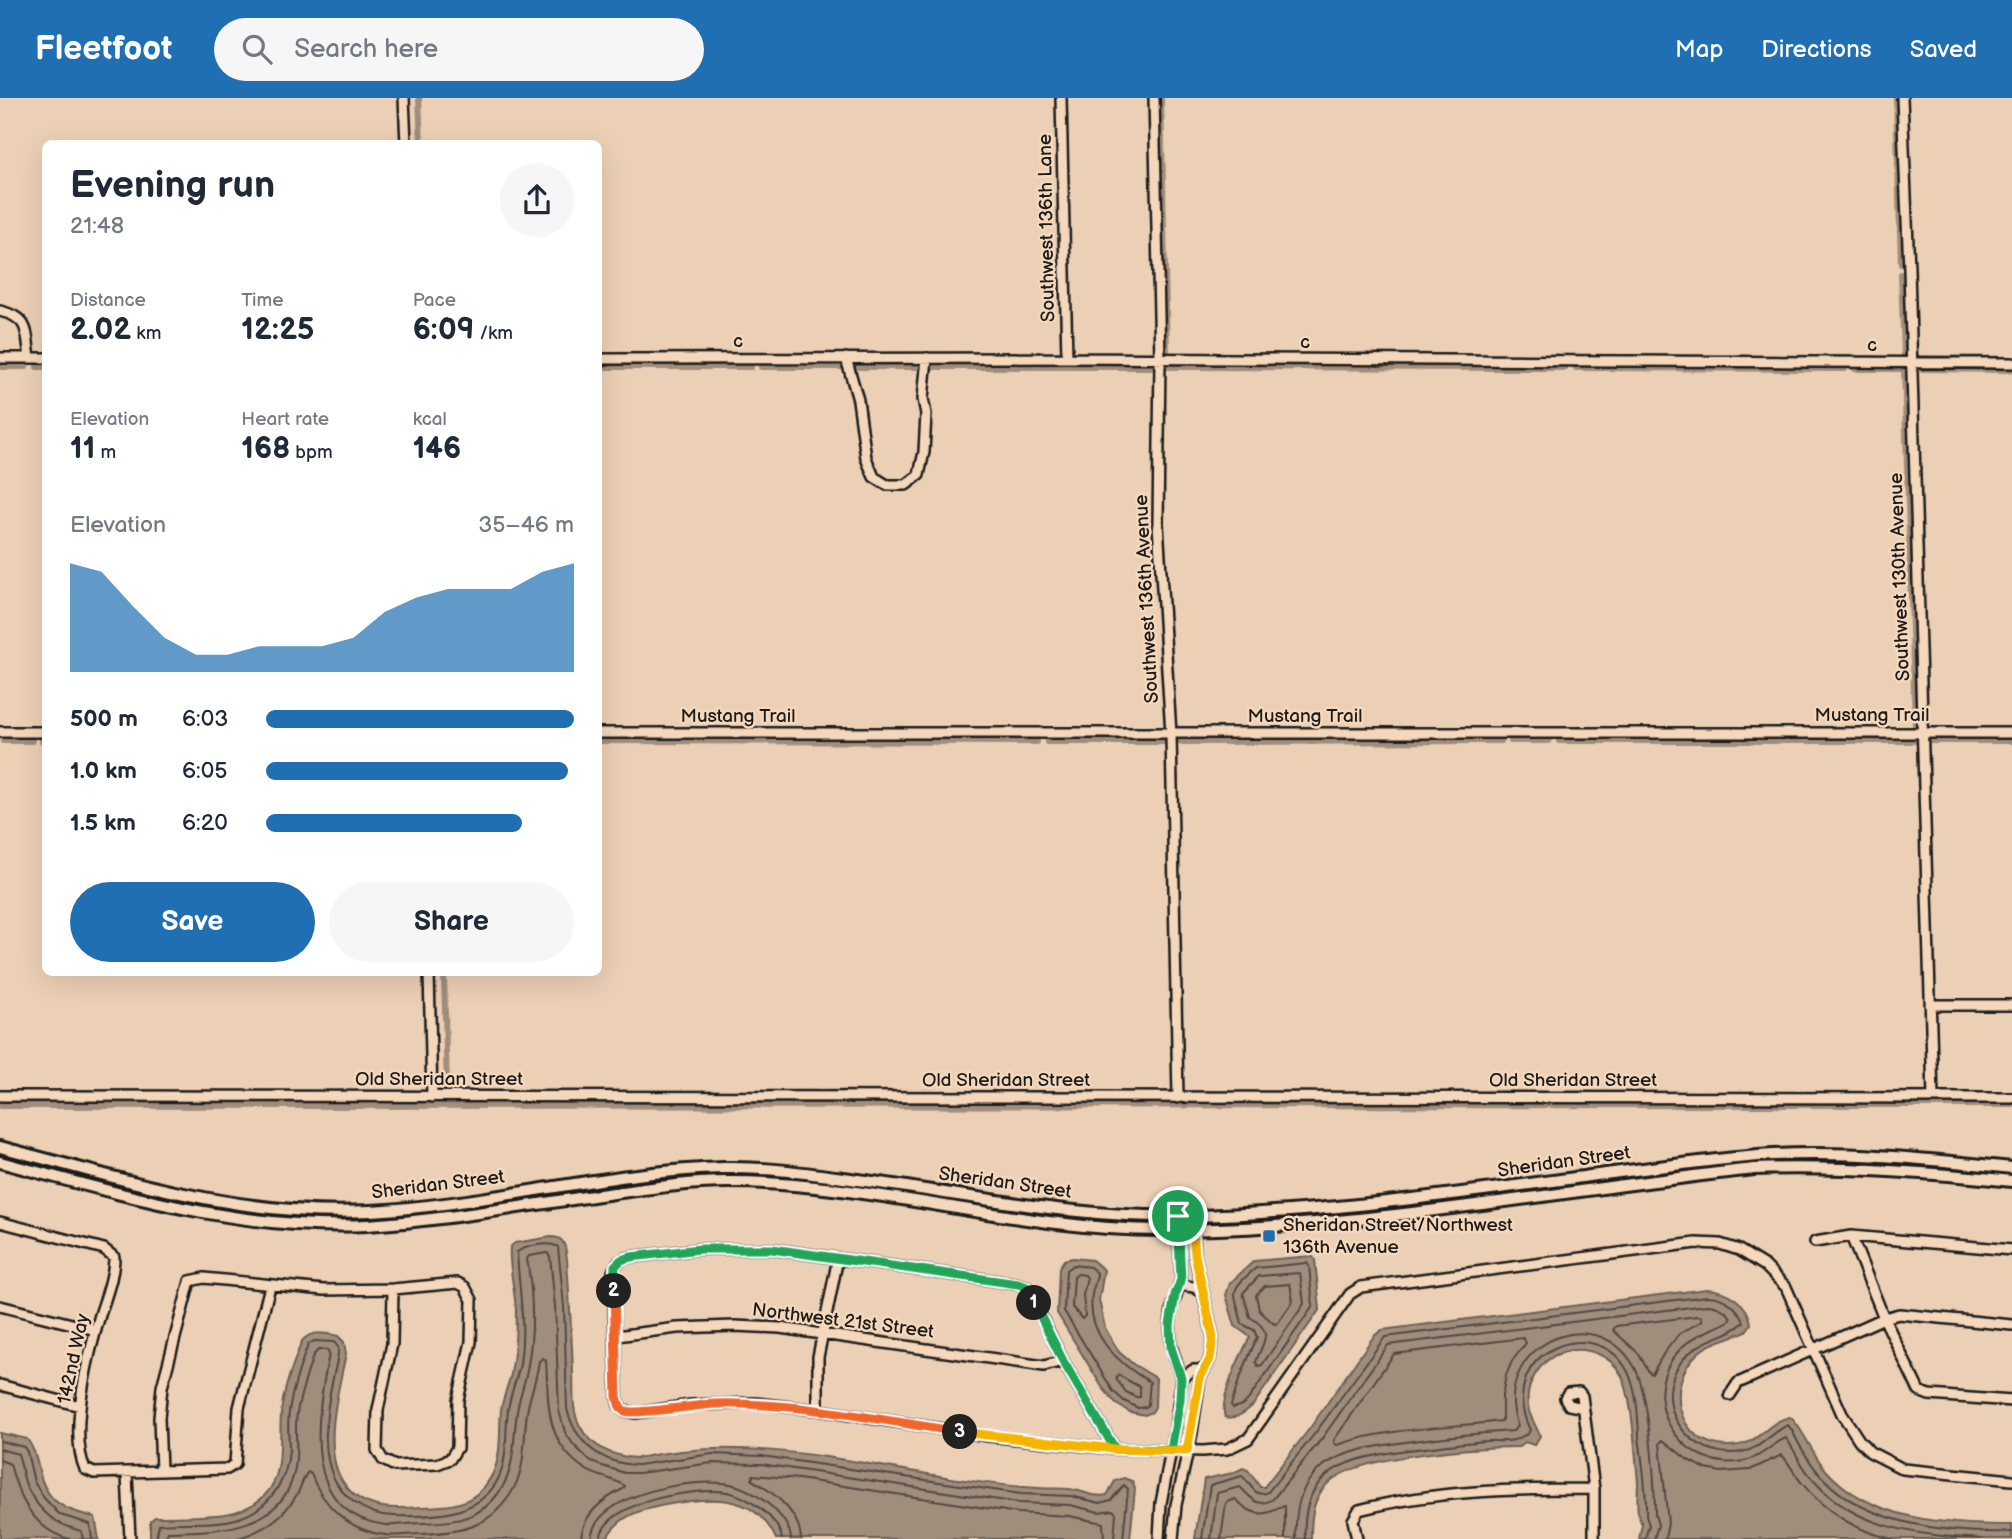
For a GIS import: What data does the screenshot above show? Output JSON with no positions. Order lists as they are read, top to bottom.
{
  "streets": {
    "main road": ["Sheridan Street"],
    "street": [
      "Southwest 136th Lane",
      "c",
      "Southwest 130th Avenue",
      "Southwest 136th Avenue",
      "Mustang Trail",
      "Old Sheridan Street",
      "Northwest 21st Street",
      "142nd Way"
    ]
  },
  "crossings": [
    ["Southwest 136th Lane", "c"],
    ["c", "Southwest 130th Avenue"],
    ["c", "Southwest 136th Avenue"],
    ["Southwest 130th Avenue", "Mustang Trail"],
    ["Southwest 130th Avenue", "Old Sheridan Street"],
    ["Southwest 136th Avenue", "Mustang Trail"],
    ["Southwest 136th Avenue", "Old Sheridan Street"]
  ],
  "places": {
    "transit": ["Sheridan Street/Northwest 136th Avenue"]
  },
  "page": {
    "header": "Fleetfoot",
    "search": "Search here",
    "nav": ["Map", "Directions", "Saved"],
    "heading": ["Evening run", "21:48"],
    "stats": [
      ["Distance", "2.02 km"],
      ["Time", "12:25"],
      ["Pace", "6:09 /km"],
      ["Elevation", "11 m"],
      ["Heart rate", "168 bpm"],
      ["kcal", "146"]
    ],
    "chart": ["Elevation", "35–46 m"],
    "list": [
      {
        "name": "500 m",
        "note": "6:03"
      },
      {
        "name": "1.0 km",
        "note": "6:05"
      },
      {
        "name": "1.5 km",
        "note": "6:20"
      }
    ],
    "buttons": ["Save", "Share"],
    "pins": ["2", "1", "3"]
  }
}
